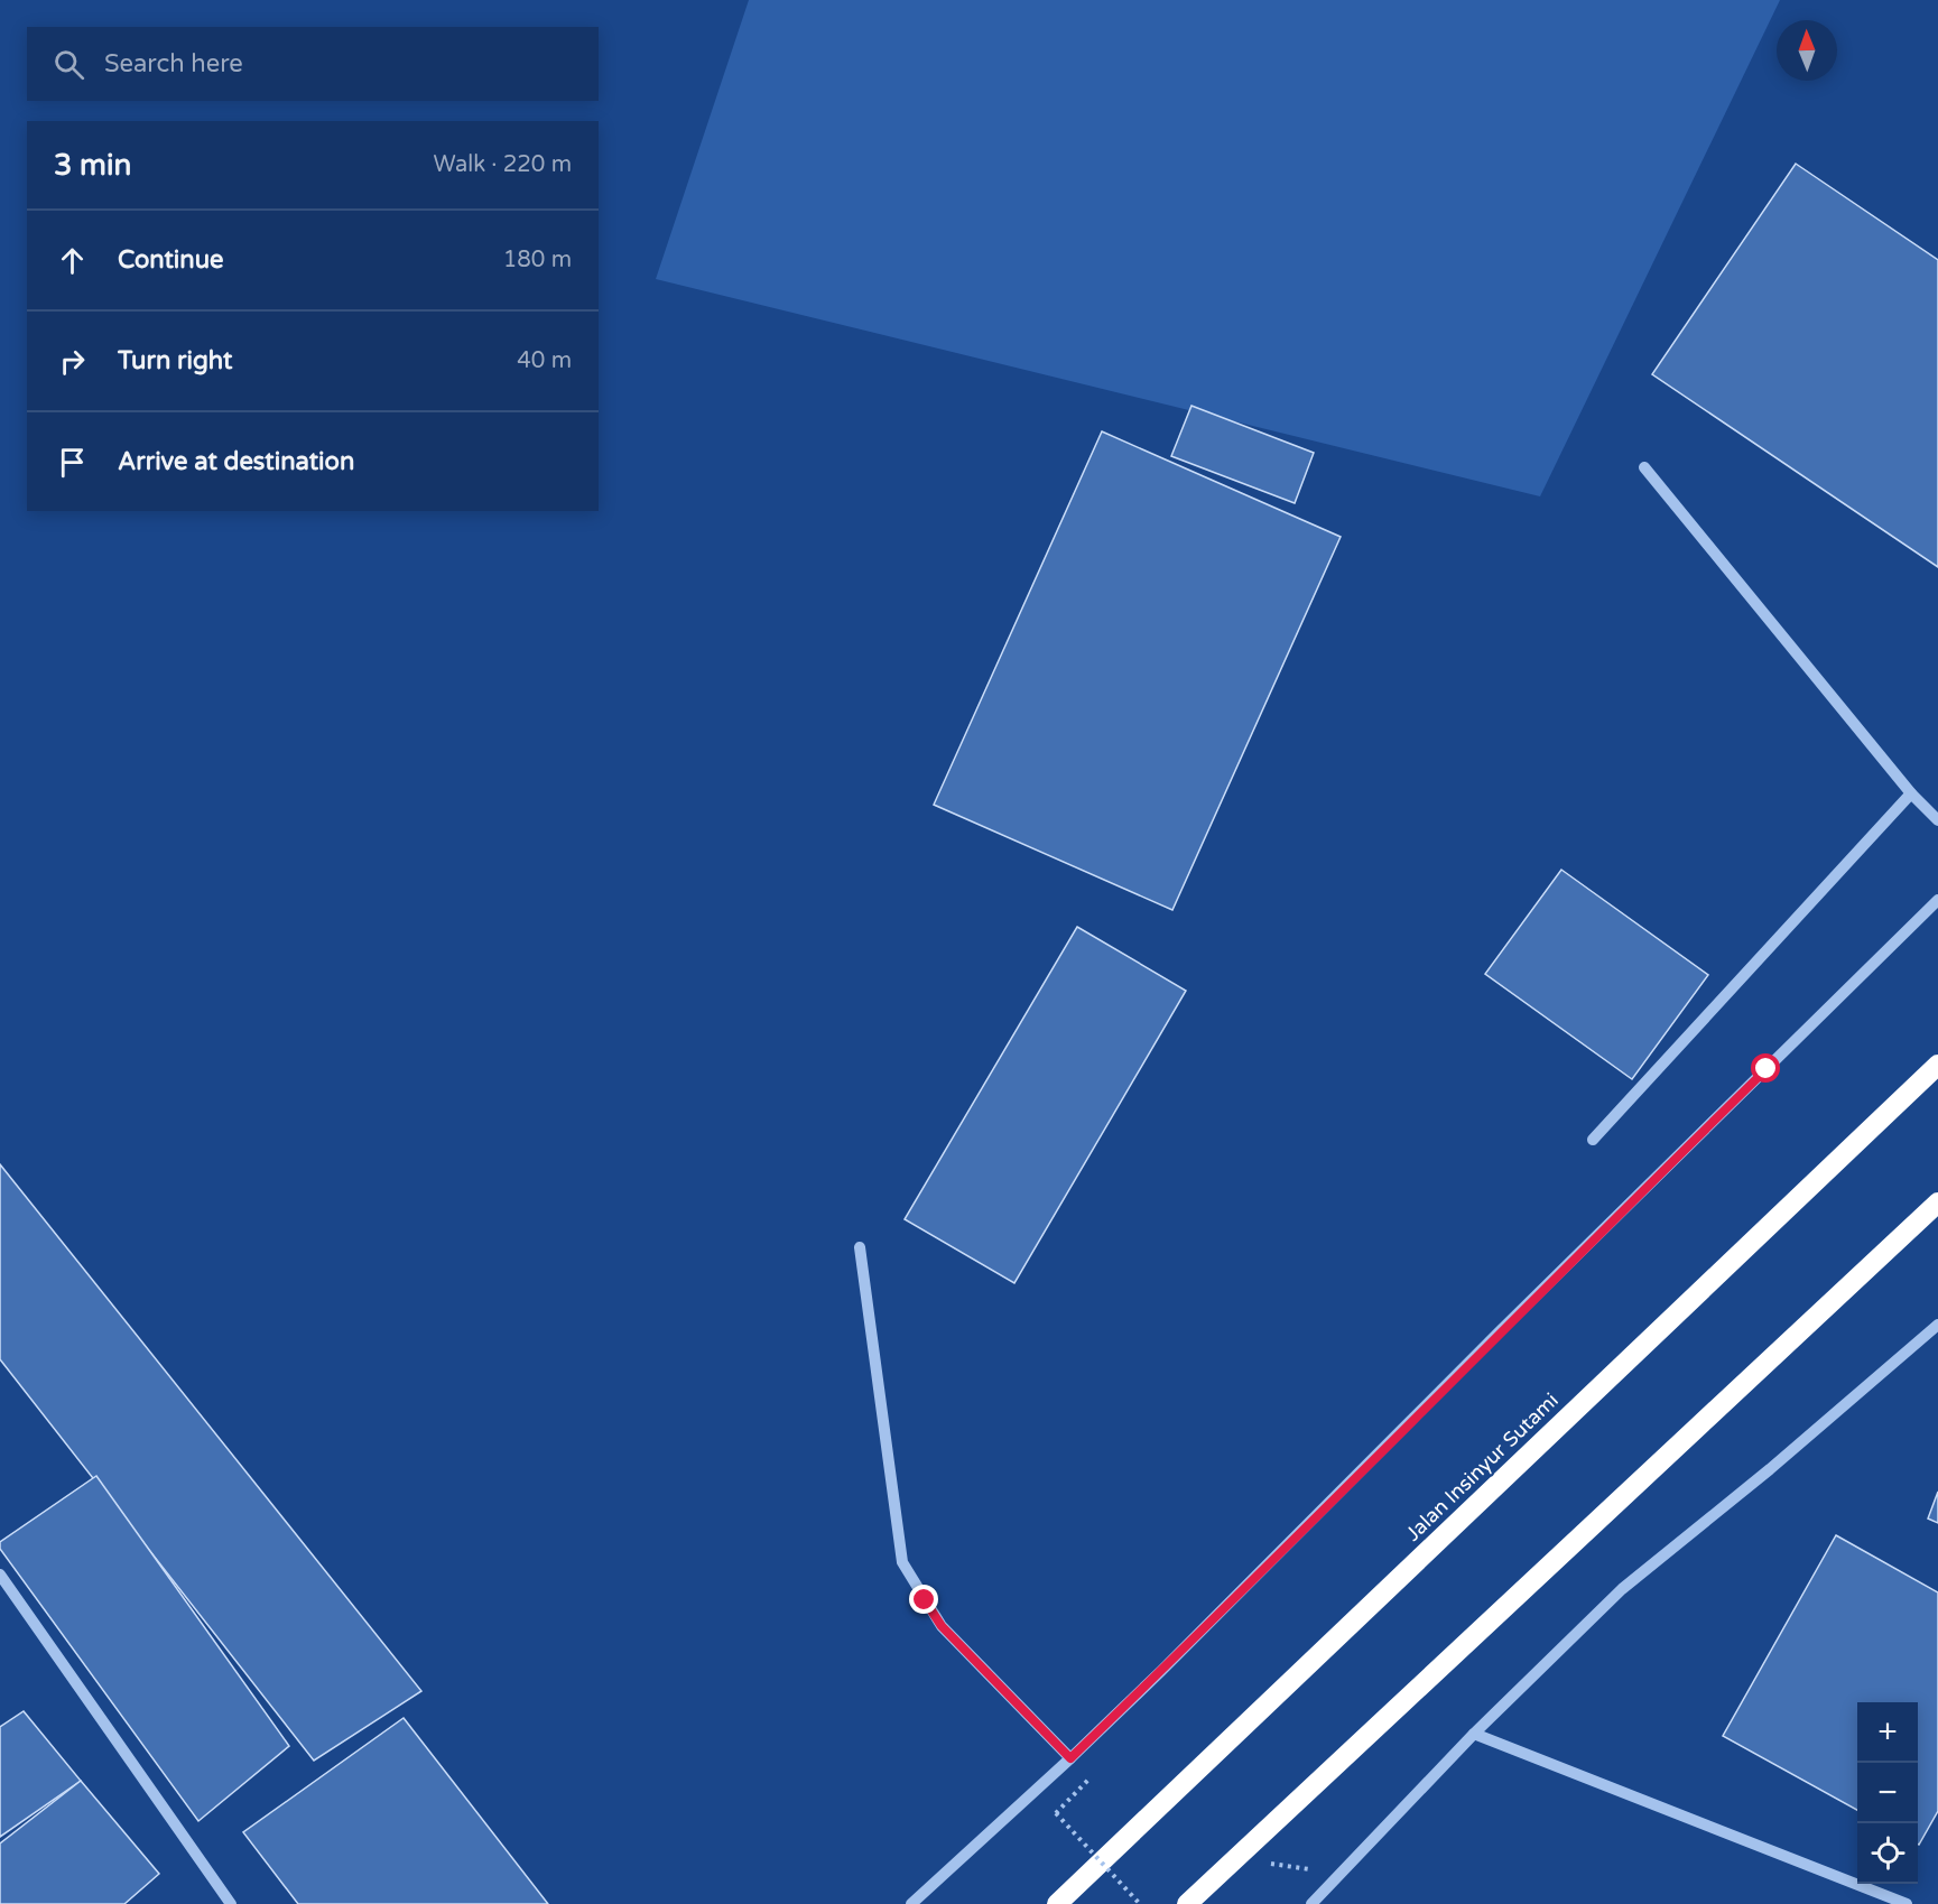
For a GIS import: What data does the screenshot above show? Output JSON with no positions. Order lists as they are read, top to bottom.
{
  "streets": {
    "highway": ["Jalan Insinyur Sutami"]
  },
  "north": "top",
  "page": {
    "search": "Search here",
    "heading": ["3 min", "Walk · 220 m"],
    "list": [
      ["Continue", "180 m"],
      ["Turn right", "40 m"],
      "Arrive at destination"
    ],
    "map_buttons": ["+", "−"]
  }
}
